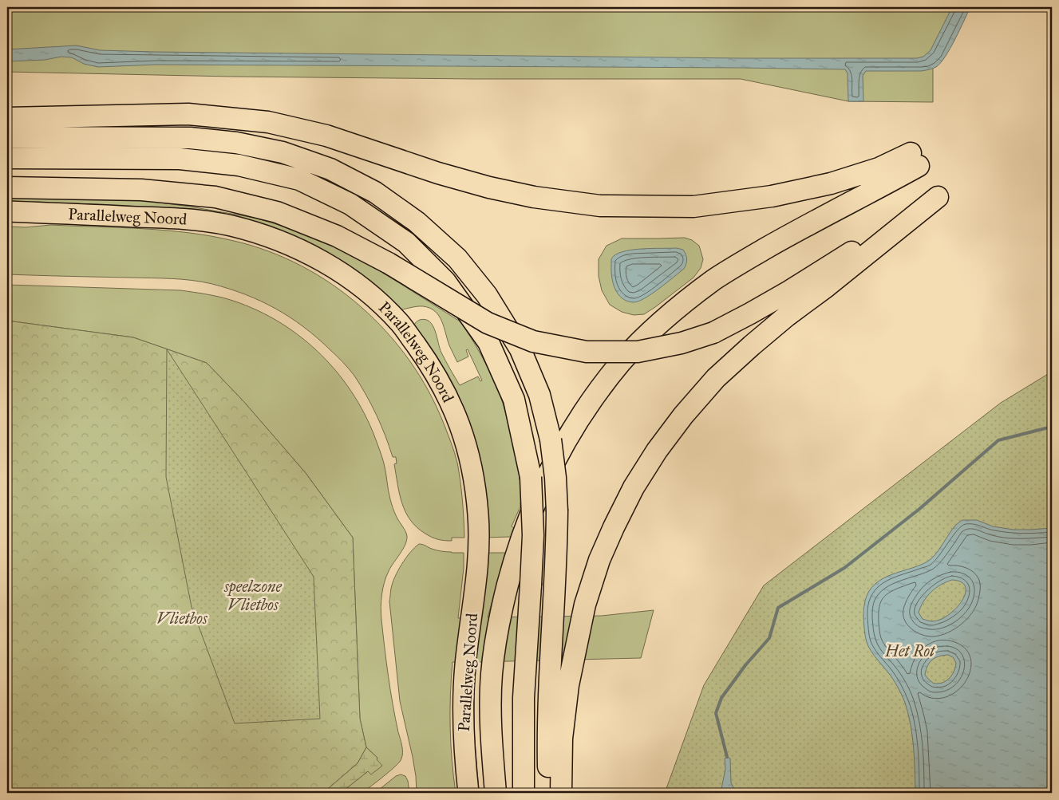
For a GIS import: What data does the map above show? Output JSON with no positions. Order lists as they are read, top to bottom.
{
  "streets": {
    "highway": ["Parallelweg Noord"]
  },
  "parks": ["speelzone Vlietbos", "Vlietbos", "Het Rot"]
}
